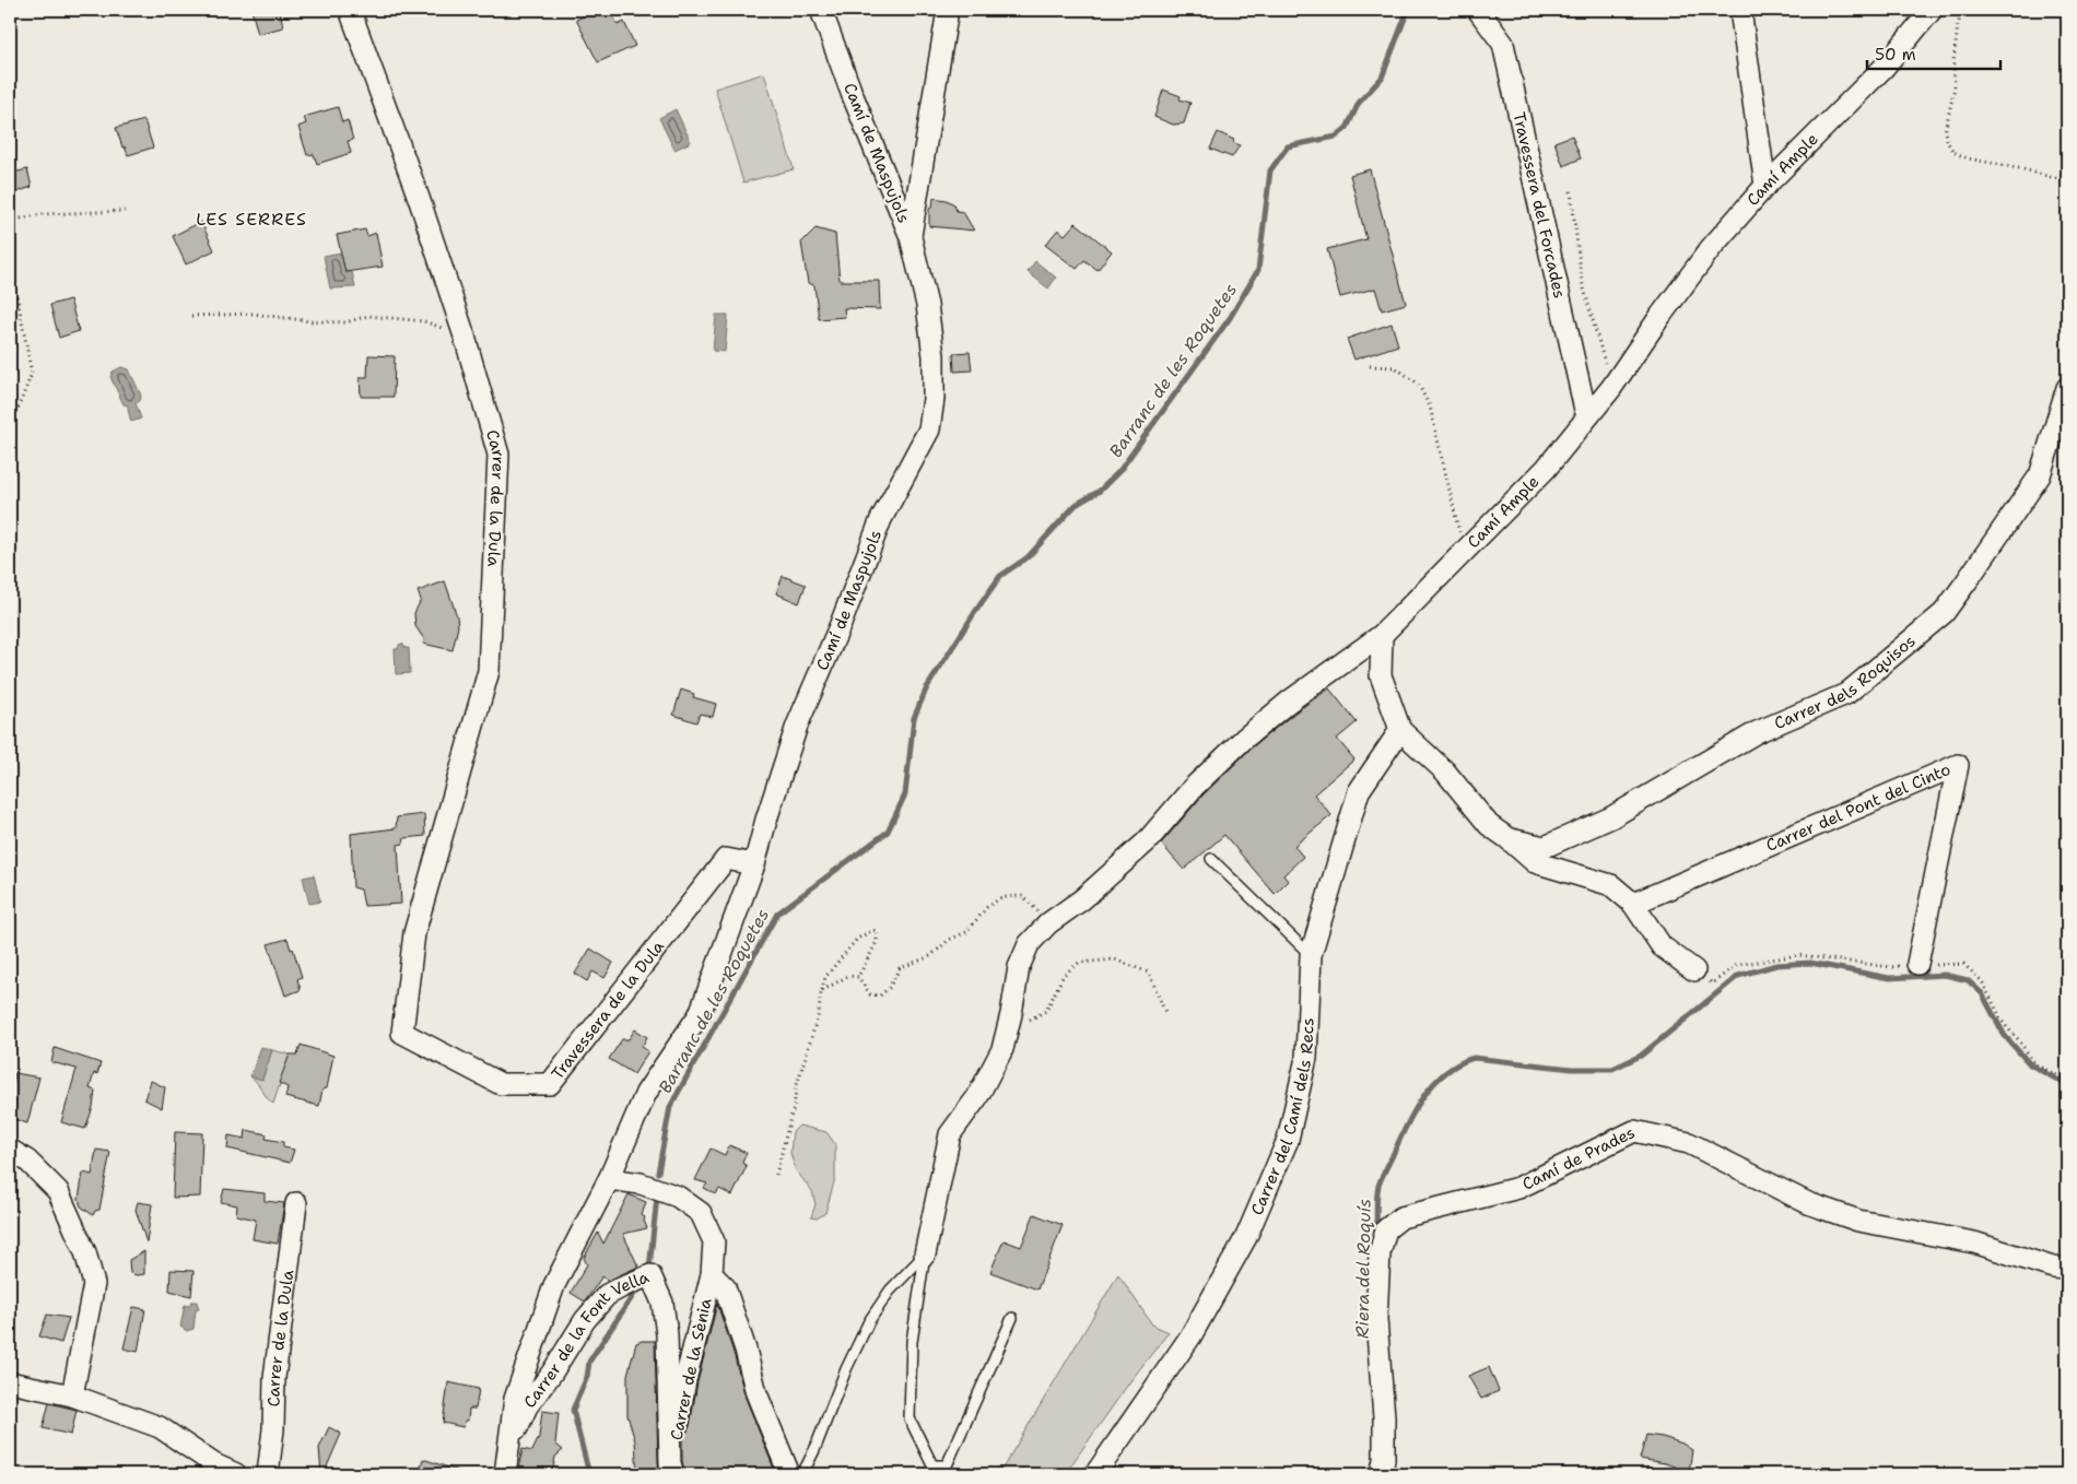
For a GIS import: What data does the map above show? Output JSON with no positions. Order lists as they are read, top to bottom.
{
  "streets": {
    "street": [
      "Camí de Maspujols",
      "Camí Ample",
      "Travessera del Forcades",
      "Carrer de la Dula",
      "Carrer dels Roquisos",
      "Carrer del Pont del Cinto",
      "Travessera de la Dula",
      "Carrer del Camí dels Recs",
      "Camí de Prades",
      "Carrer de la Font Vella",
      "Carrer de la Sènia"
    ]
  },
  "crossings": [
    ["Camí de Maspujols", "Travessera de la Dula"],
    ["Camí de Maspujols", "Carrer de la Font Vella"],
    ["Camí de Maspujols", "Carrer de la Sènia"],
    ["Carrer de la Dula", "Travessera de la Dula"],
    ["Carrer de la Font Vella", "Carrer de la Sènia"]
  ],
  "districts": ["LES SERRES"],
  "water": ["Barranc de les Roquetes", "Riera del Roquís"],
  "scale_bar": "50 m"
}
